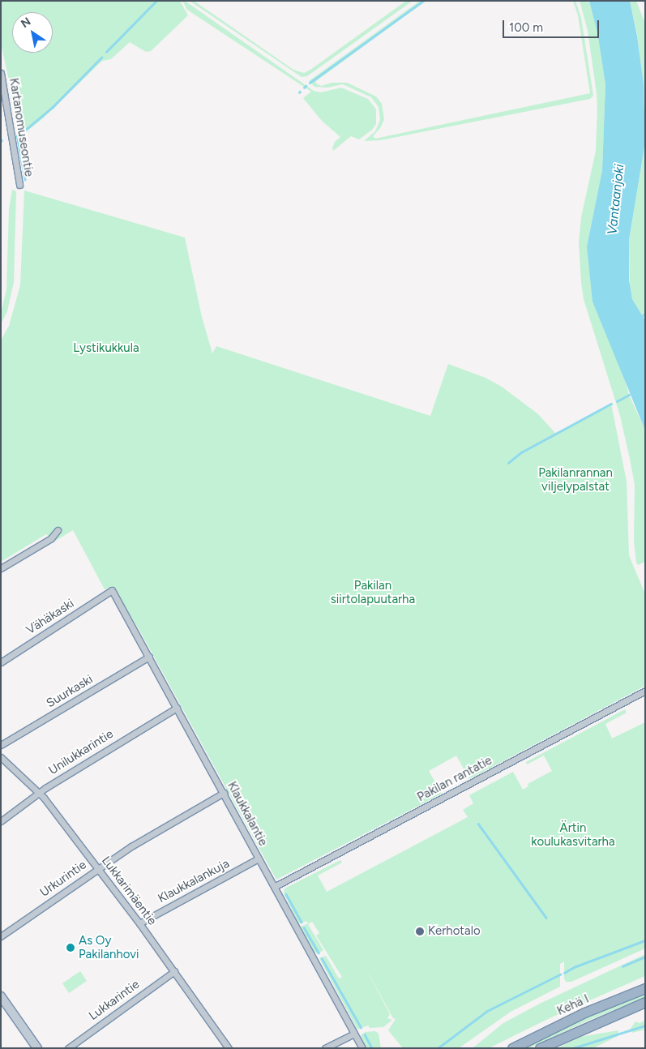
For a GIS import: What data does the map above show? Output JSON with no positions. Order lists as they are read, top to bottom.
{
  "streets": {
    "highway": ["Kehä I"],
    "street": [
      "Kartanomuseontie",
      "Vähäkaski",
      "Suurkaski",
      "Unilukkarintie",
      "Pakilan rantatie",
      "Klaukkalantie",
      "Urkurintie",
      "Klaukkalankuja",
      "Lukkarimäentie",
      "Lukkarintie"
    ]
  },
  "crossings": [
    ["Vähäkaski", "Klaukkalantie"],
    ["Suurkaski", "Klaukkalantie"],
    ["Unilukkarintie", "Klaukkalantie"],
    ["Unilukkarintie", "Lukkarimäentie"],
    ["Pakilan rantatie", "Klaukkalantie"],
    ["Klaukkalantie", "Urkurintie"],
    ["Klaukkalantie", "Klaukkalankuja"],
    ["Urkurintie", "Lukkarimäentie"],
    ["Klaukkalankuja", "Lukkarimäentie"],
    ["Lukkarimäentie", "Lukkarintie"]
  ],
  "water": ["Vantaanjoki"],
  "parks": [
    "Lystikukkula",
    "Pakilanrannan viljelypalstat",
    "Pakilan siirtolapuutarha",
    "Ärtin koulukasvitarha"
  ],
  "places": ["Kerhotalo", "As Oy Pakilanhovi"],
  "scale_bar": "100 m",
  "north": "top left"
}
